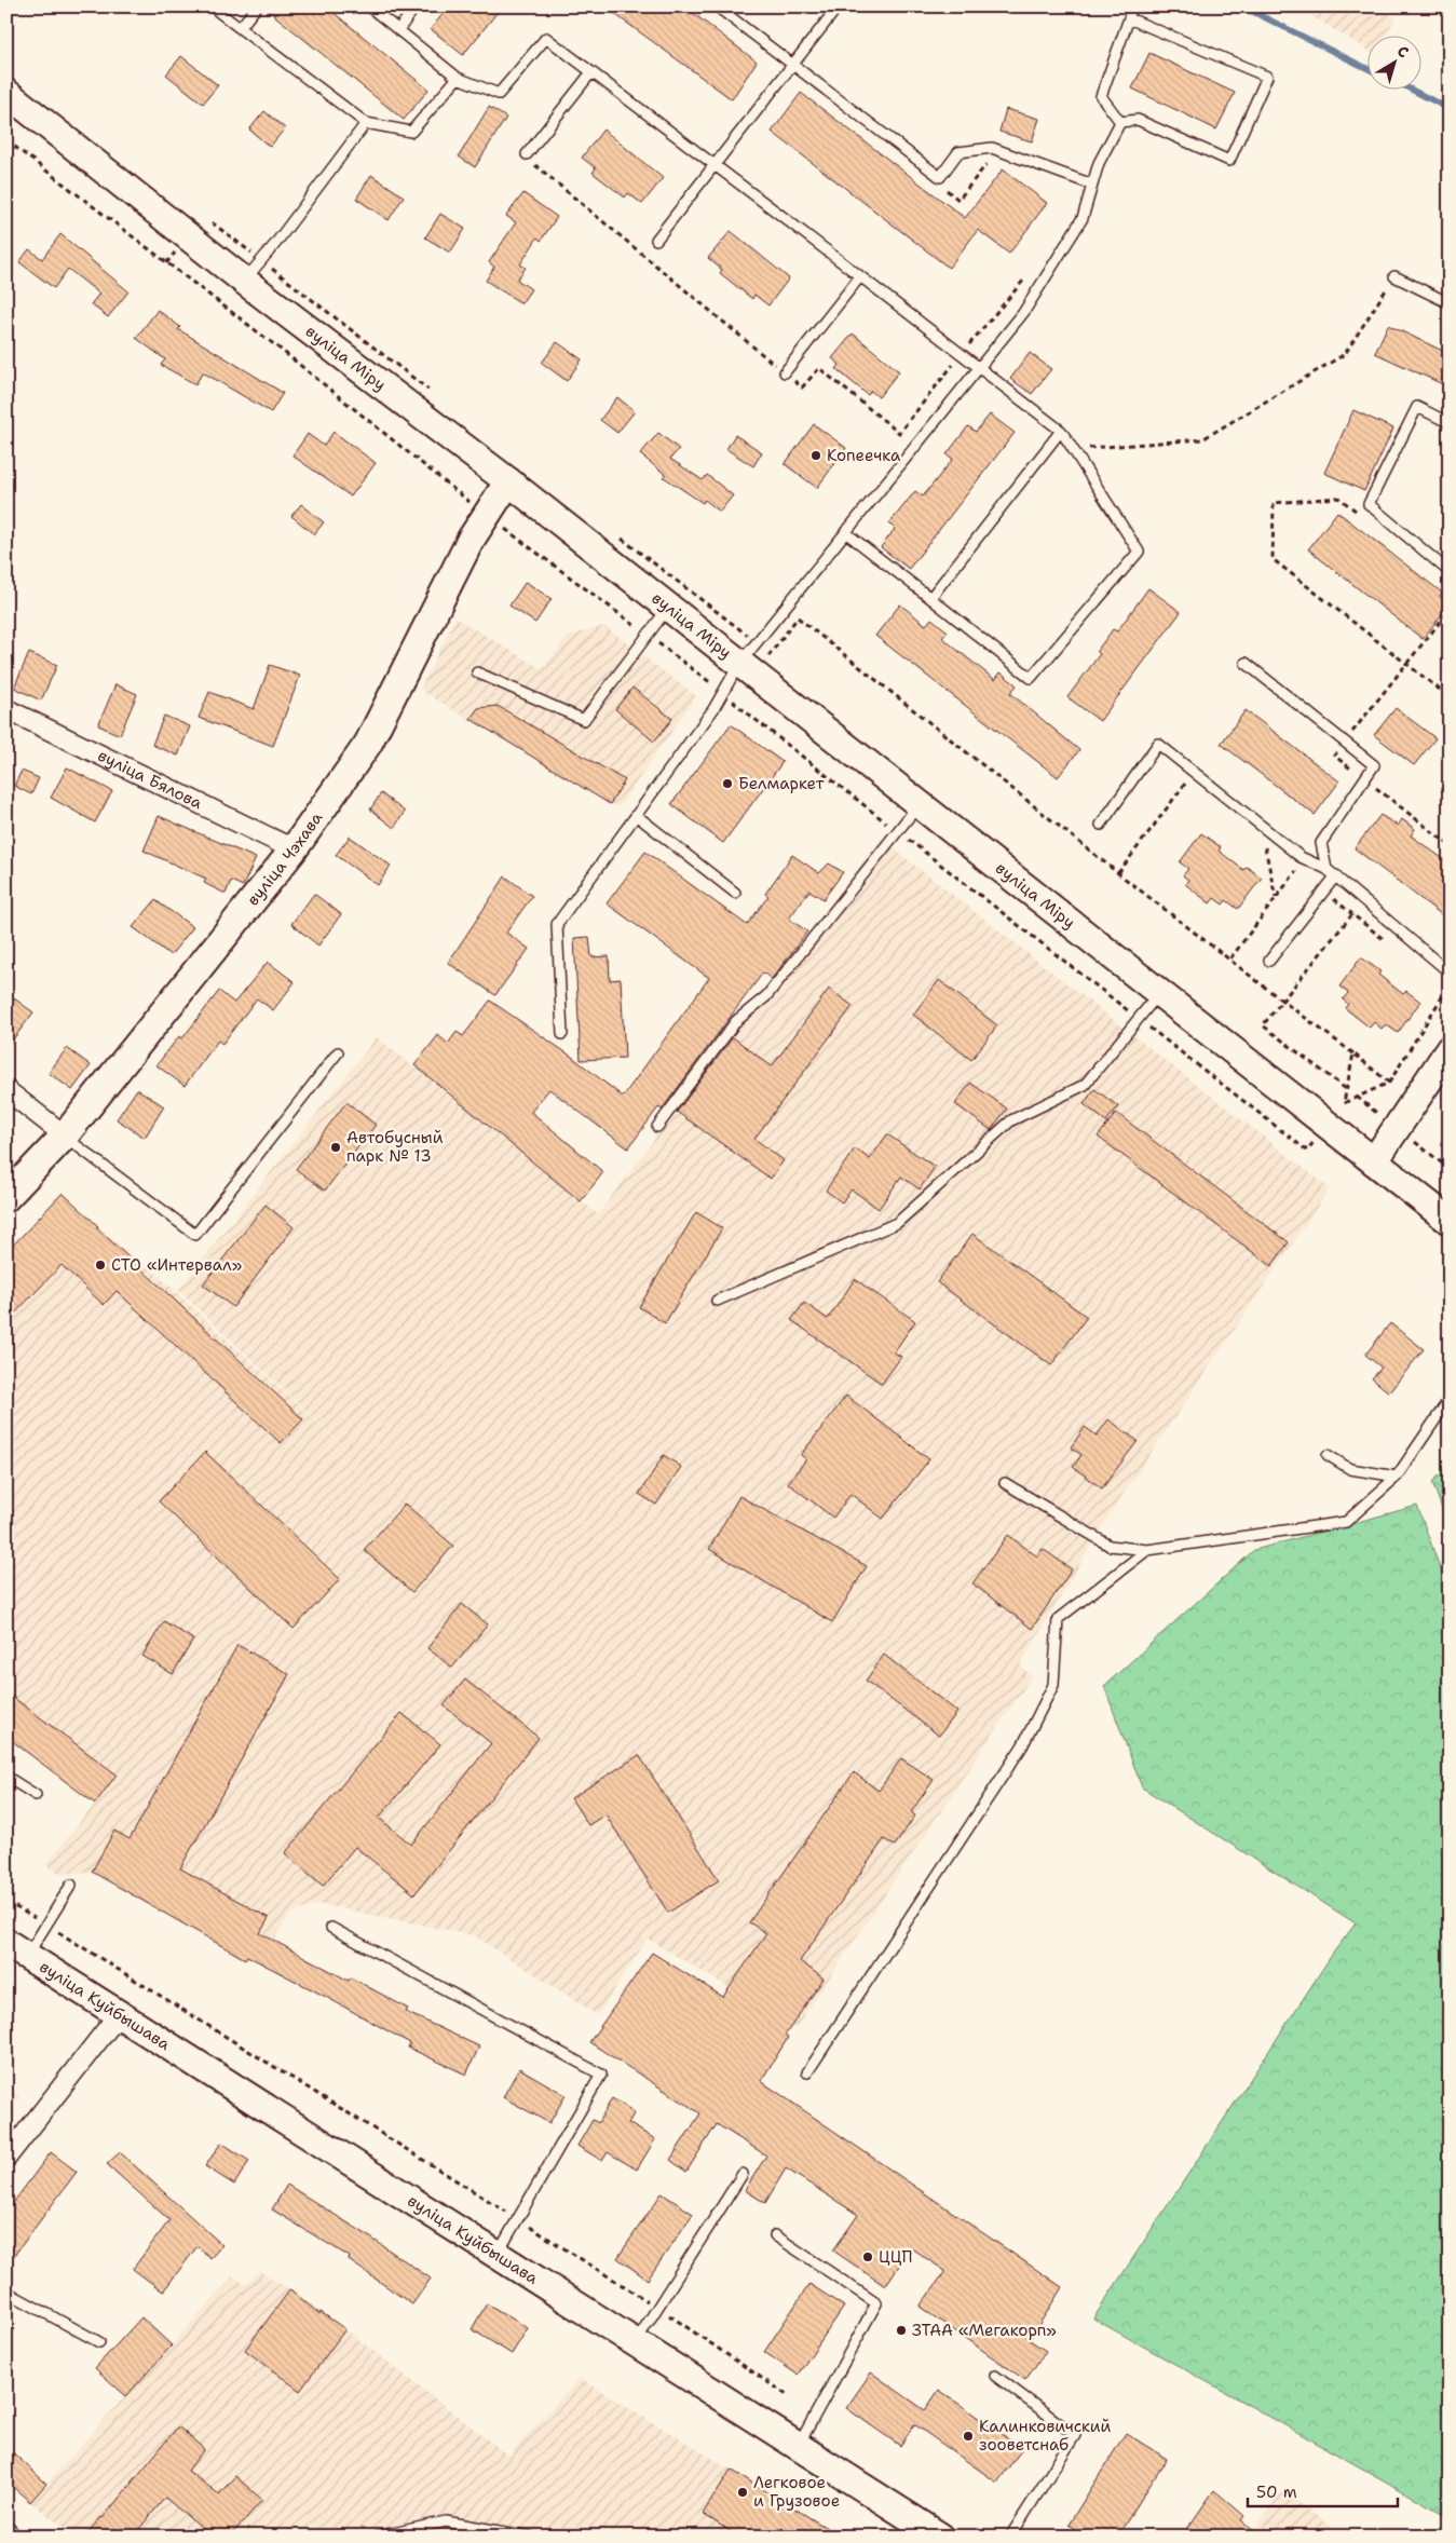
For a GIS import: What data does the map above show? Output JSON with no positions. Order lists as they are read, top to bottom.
{
  "streets": {
    "main road": ["вуліца Міру", "вуліца Чэхава", "вуліца Куйбышава"],
    "street": ["вуліца Бялова"]
  },
  "crossings": [
    ["вуліца Міру", "вуліца Чэхава"],
    ["вуліца Бялова", "вуліца Чэхава"]
  ],
  "places": [
    "Копеечка",
    "Белмаркет",
    "Автобусный парк № 13",
    "СТО «Интервал»",
    "ЦЦП",
    "ЗТАА «Мегакорп»",
    "Калинковичский зооветснаб",
    "Легковое и Грузовое"
  ],
  "scale_bar": "50 m",
  "north": "top right"
}
